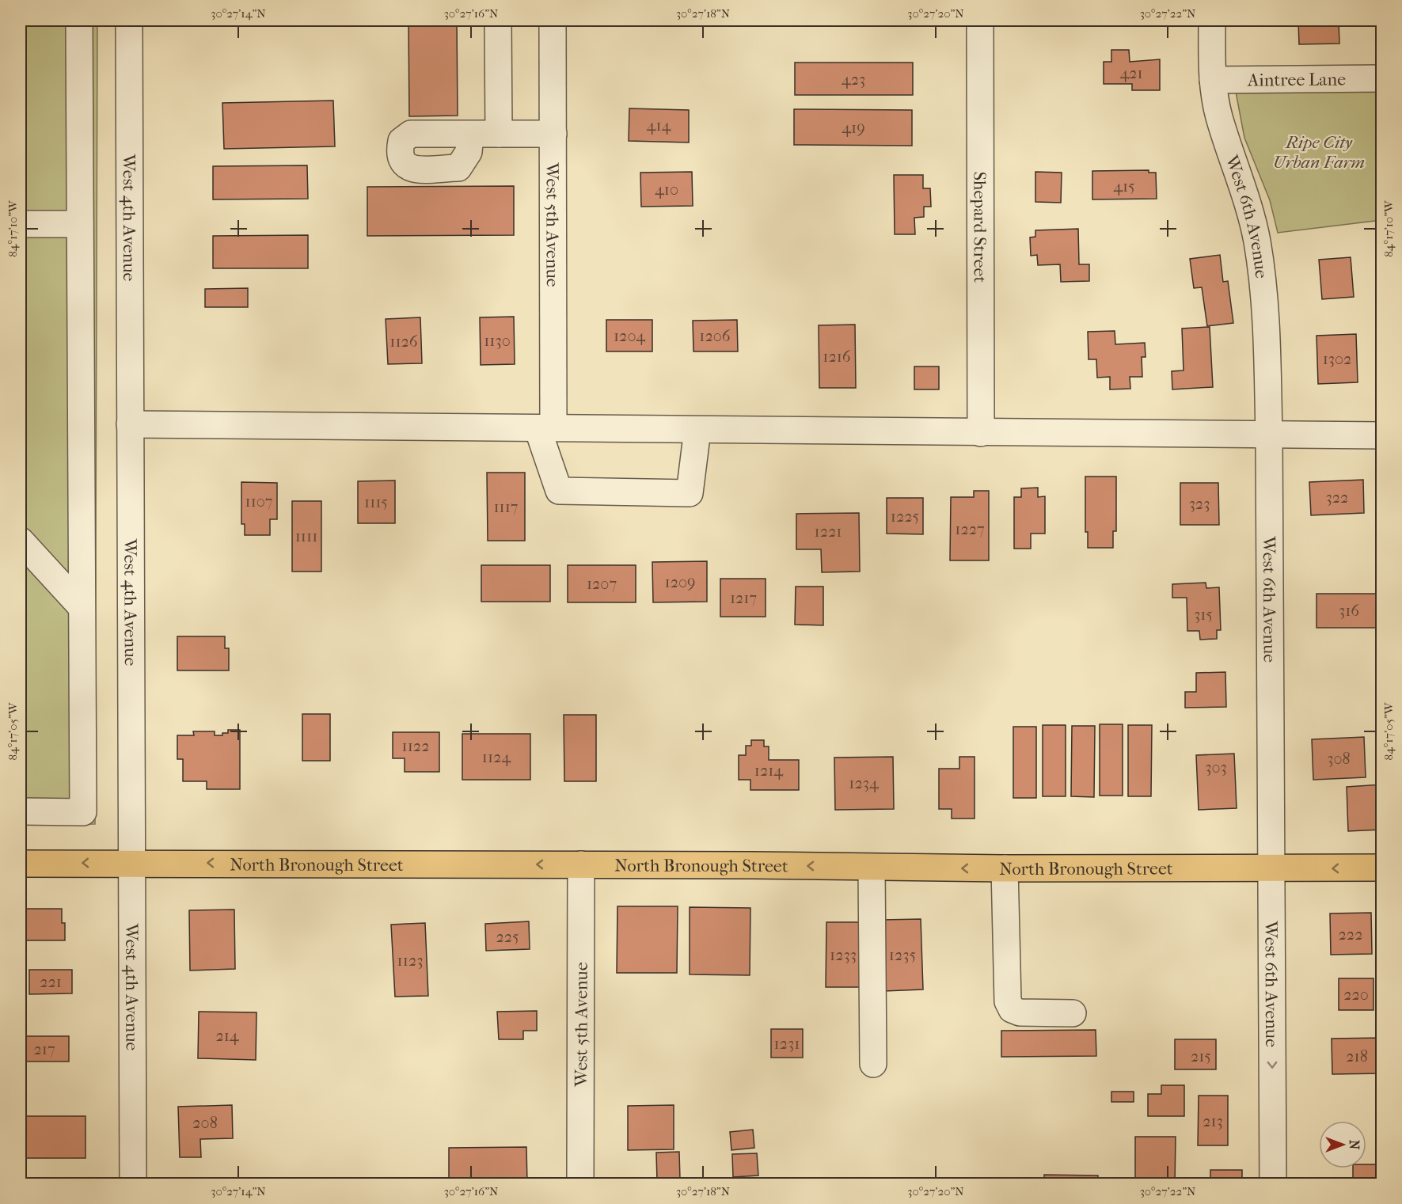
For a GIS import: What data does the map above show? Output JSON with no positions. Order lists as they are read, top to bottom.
{
  "streets": {
    "main road": ["North Bronough Street"],
    "street": [
      "Aintree Lane",
      "West 6th Avenue",
      "West 4th Avenue",
      "West 5th Avenue",
      "Shepard Street"
    ]
  },
  "crossings": [
    ["Aintree Lane", "West 6th Avenue"],
    ["West 6th Avenue", "North Bronough Street"],
    ["West 4th Avenue", "North Bronough Street"],
    ["West 5th Avenue", "North Bronough Street"]
  ],
  "one_way": ["North Bronough Street"],
  "parks": ["Ripe City Urban Farm"],
  "house_numbers": [
    "421",
    "423",
    "414",
    "419",
    "415",
    "410",
    "1204",
    "1206",
    "1130",
    "1126",
    "1216",
    "1302",
    "322",
    "1107",
    "1115",
    "323",
    "1117",
    "1225",
    "1227",
    "1221",
    "1111",
    "1209",
    "1207",
    "1217",
    "316",
    "315",
    "1122",
    "1124",
    "308",
    "303",
    "1214",
    "1234",
    "222",
    "225",
    "1233",
    "1235",
    "1123",
    "221",
    "220",
    "214",
    "1231",
    "217",
    "215",
    "218",
    "213",
    "208"
  ],
  "north": "right",
  "coordinates": [
    "30°27'14\"N",
    "30°27'16\"N",
    "30°27'18\"N",
    "30°27'20\"N",
    "30°27'22\"N",
    "84°17'10\"W",
    "84°17'05\"W"
  ]
}
